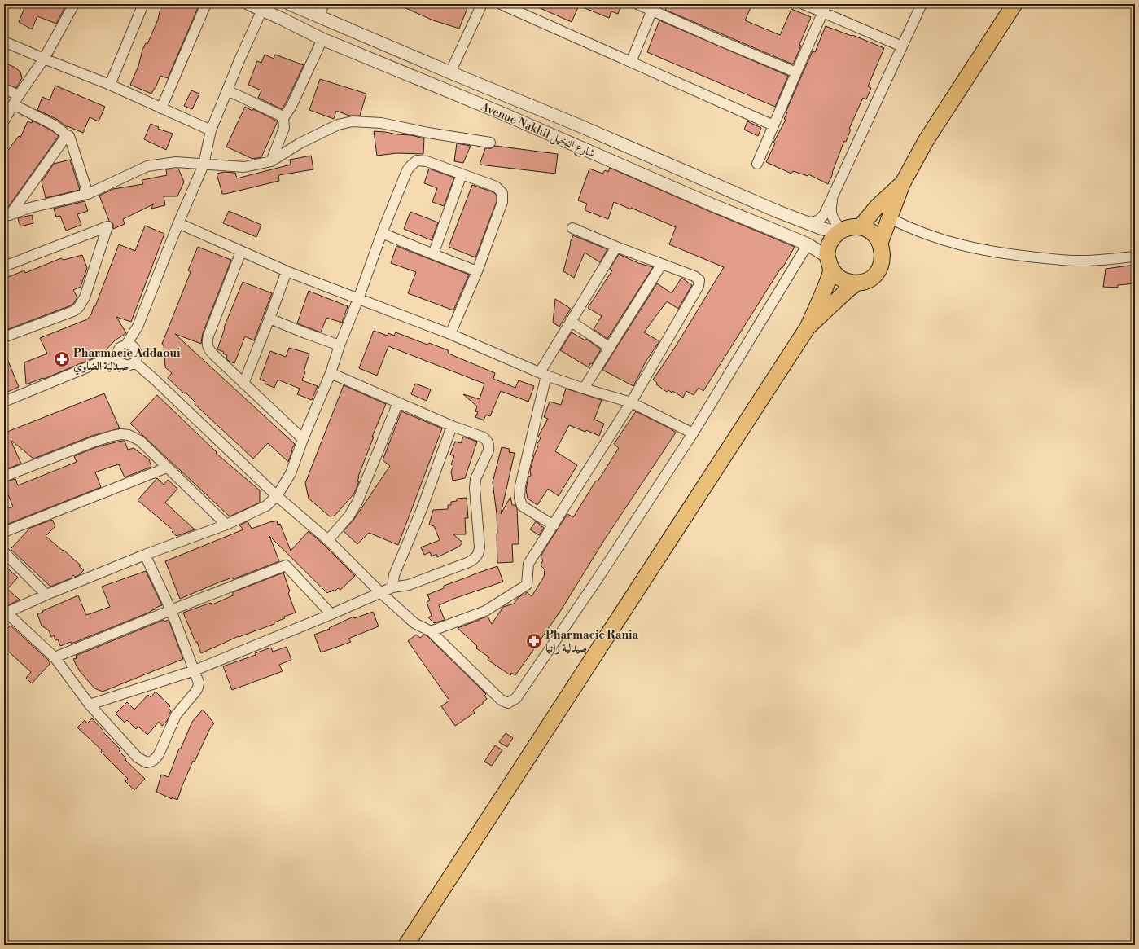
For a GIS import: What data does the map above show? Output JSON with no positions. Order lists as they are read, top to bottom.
{
  "streets": {
    "street": ["Avenue Nakhil شارع النخيل"]
  },
  "places": {
    "pharmacy": ["Pharmacie Addaoui صيدلية الضاوي", "Pharmacie Rania صيدلية رانيا"]
  }
}
